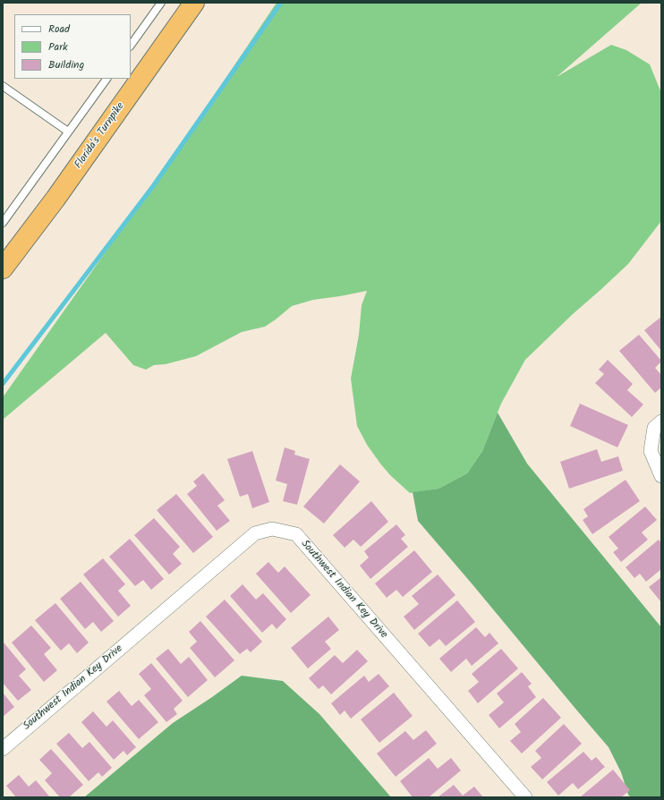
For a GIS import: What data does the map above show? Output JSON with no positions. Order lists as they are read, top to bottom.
{
  "streets": {
    "highway": ["Florida's Turnpike"],
    "street": ["Southwest Indian Key Drive"]
  },
  "legend": ["Road", "Park", "Building"]
}
